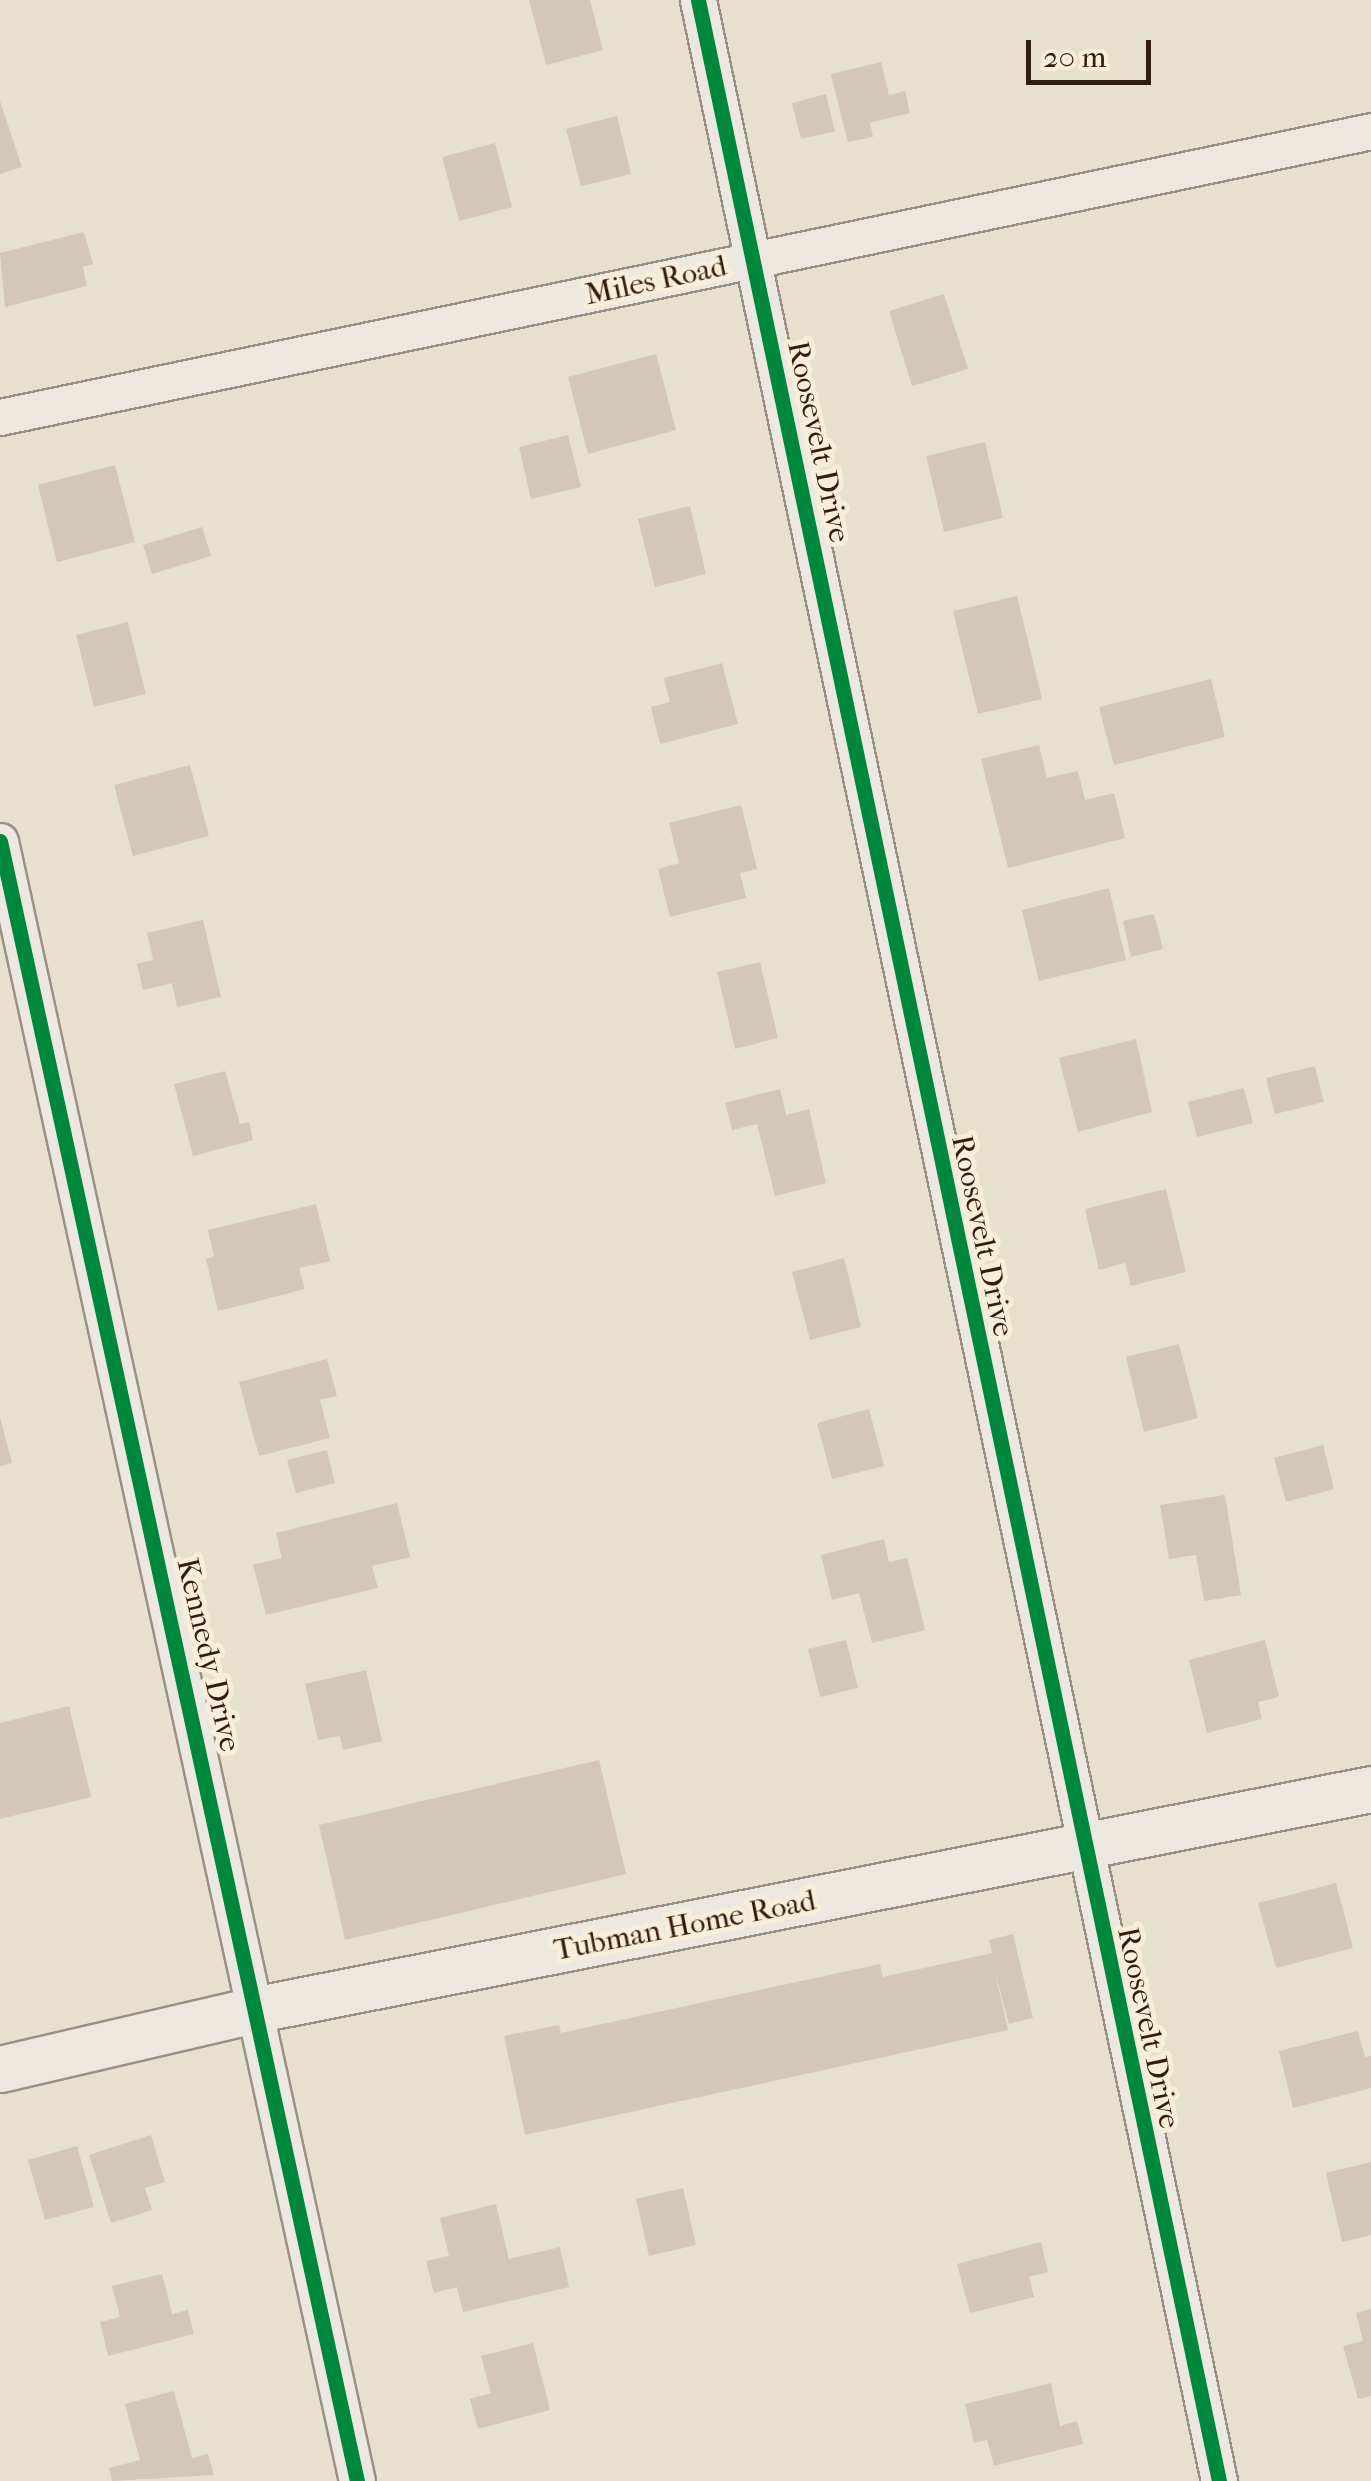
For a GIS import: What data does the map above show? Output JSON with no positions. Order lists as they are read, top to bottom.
{
  "streets": {
    "street": [
      "Miles Road",
      "Roosevelt Drive",
      "Kennedy Drive",
      "Tubman Home Road"
    ]
  },
  "crossings": [
    ["Miles Road", "Roosevelt Drive"],
    ["Roosevelt Drive", "Tubman Home Road"],
    ["Kennedy Drive", "Tubman Home Road"]
  ],
  "scale_bar": "20 m"
}
